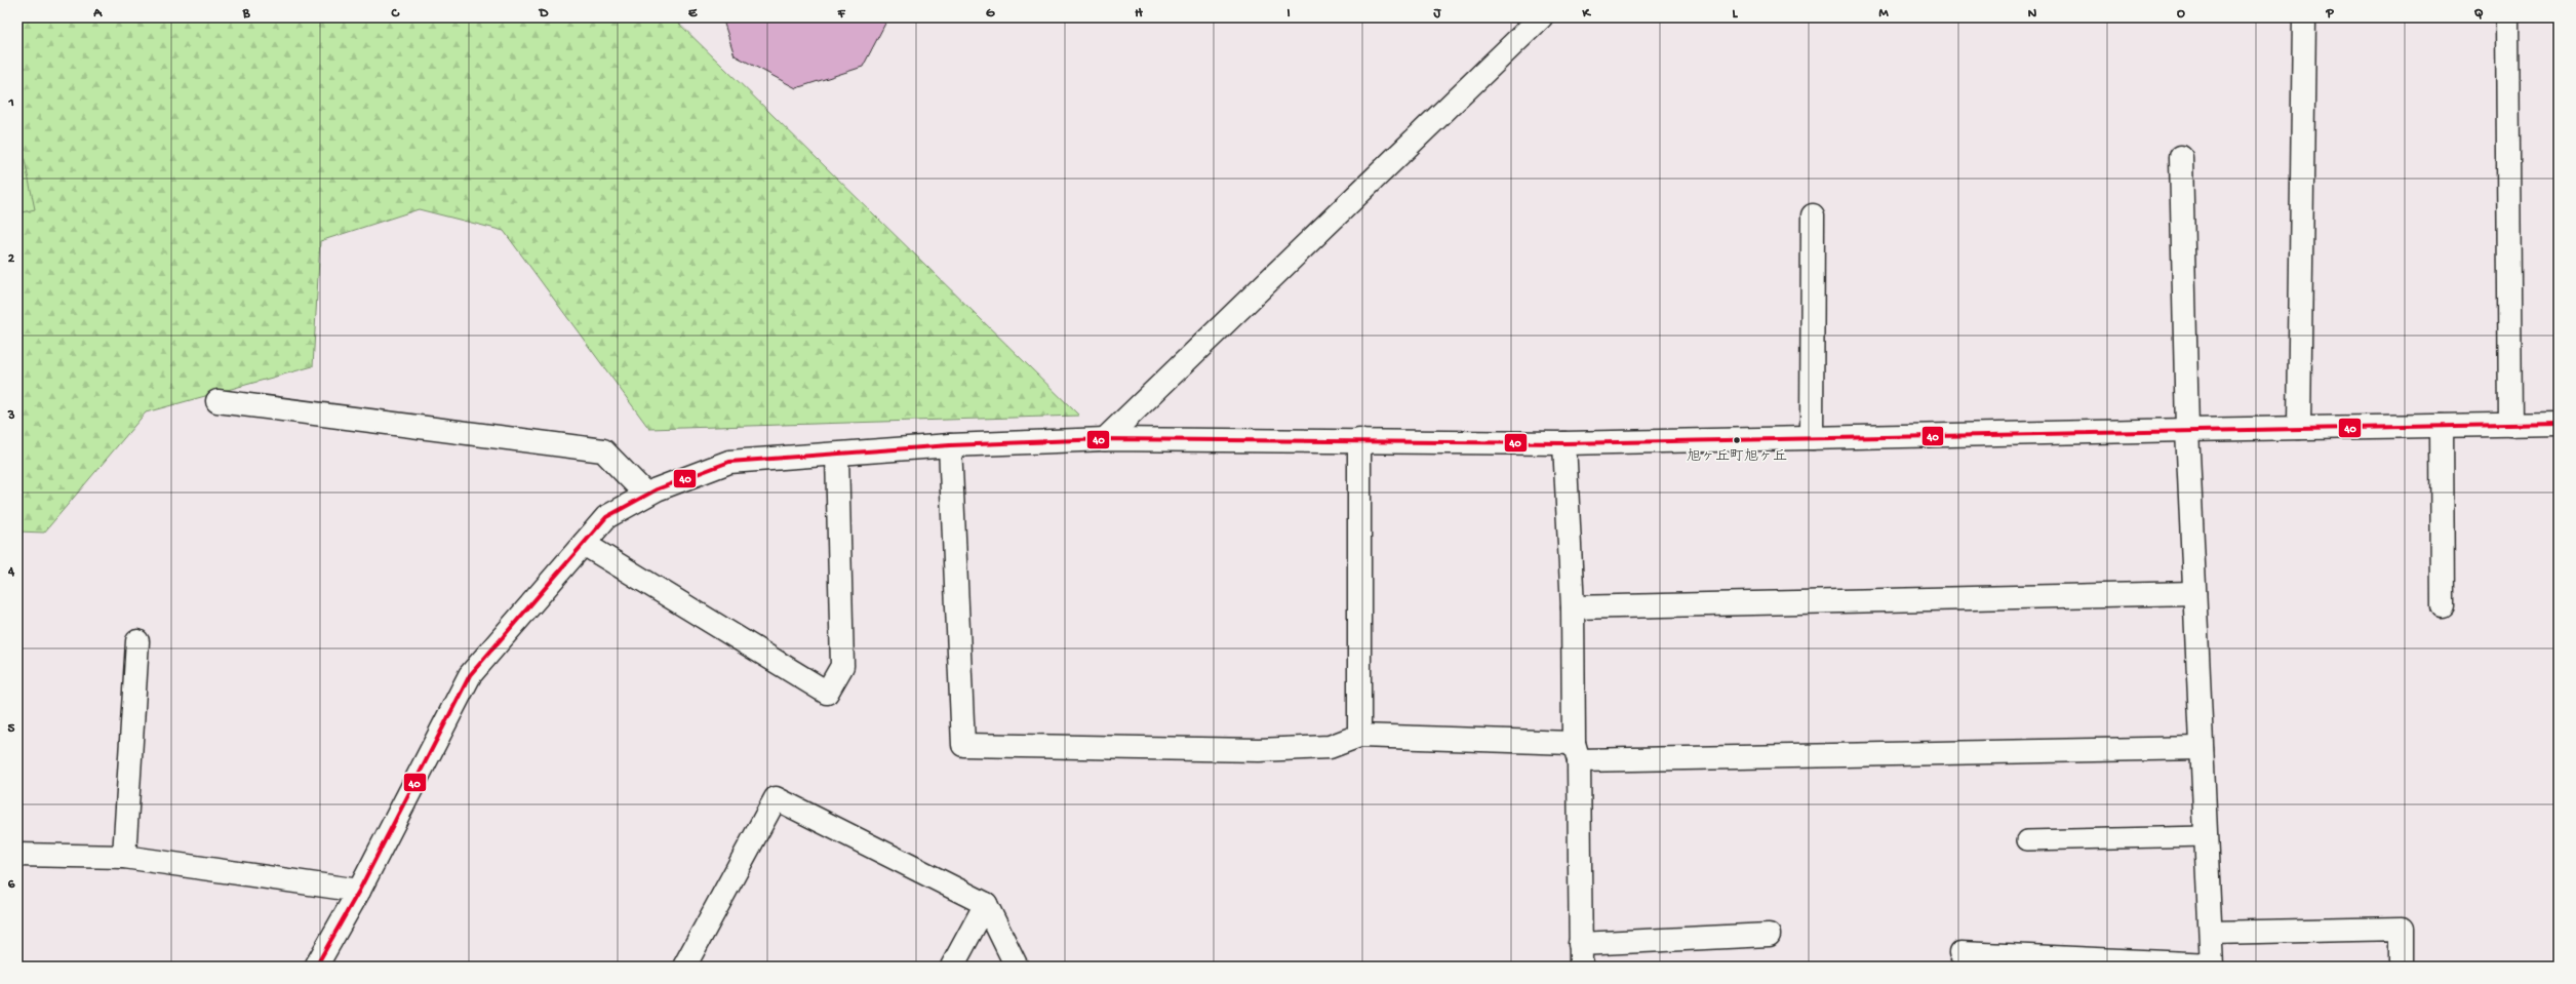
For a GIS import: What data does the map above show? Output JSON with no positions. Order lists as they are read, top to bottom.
{
  "places": ["旭ヶ丘町旭ヶ丘"],
  "lines": ["transit line 40"],
  "grid": {
    "columns": [
      "A",
      "B",
      "C",
      "D",
      "E",
      "F",
      "G",
      "H",
      "I",
      "J",
      "K",
      "L",
      "M",
      "N",
      "O",
      "P",
      "Q"
    ],
    "rows": [
      "1",
      "2",
      "3",
      "4",
      "5",
      "6"
    ]
  }
}
